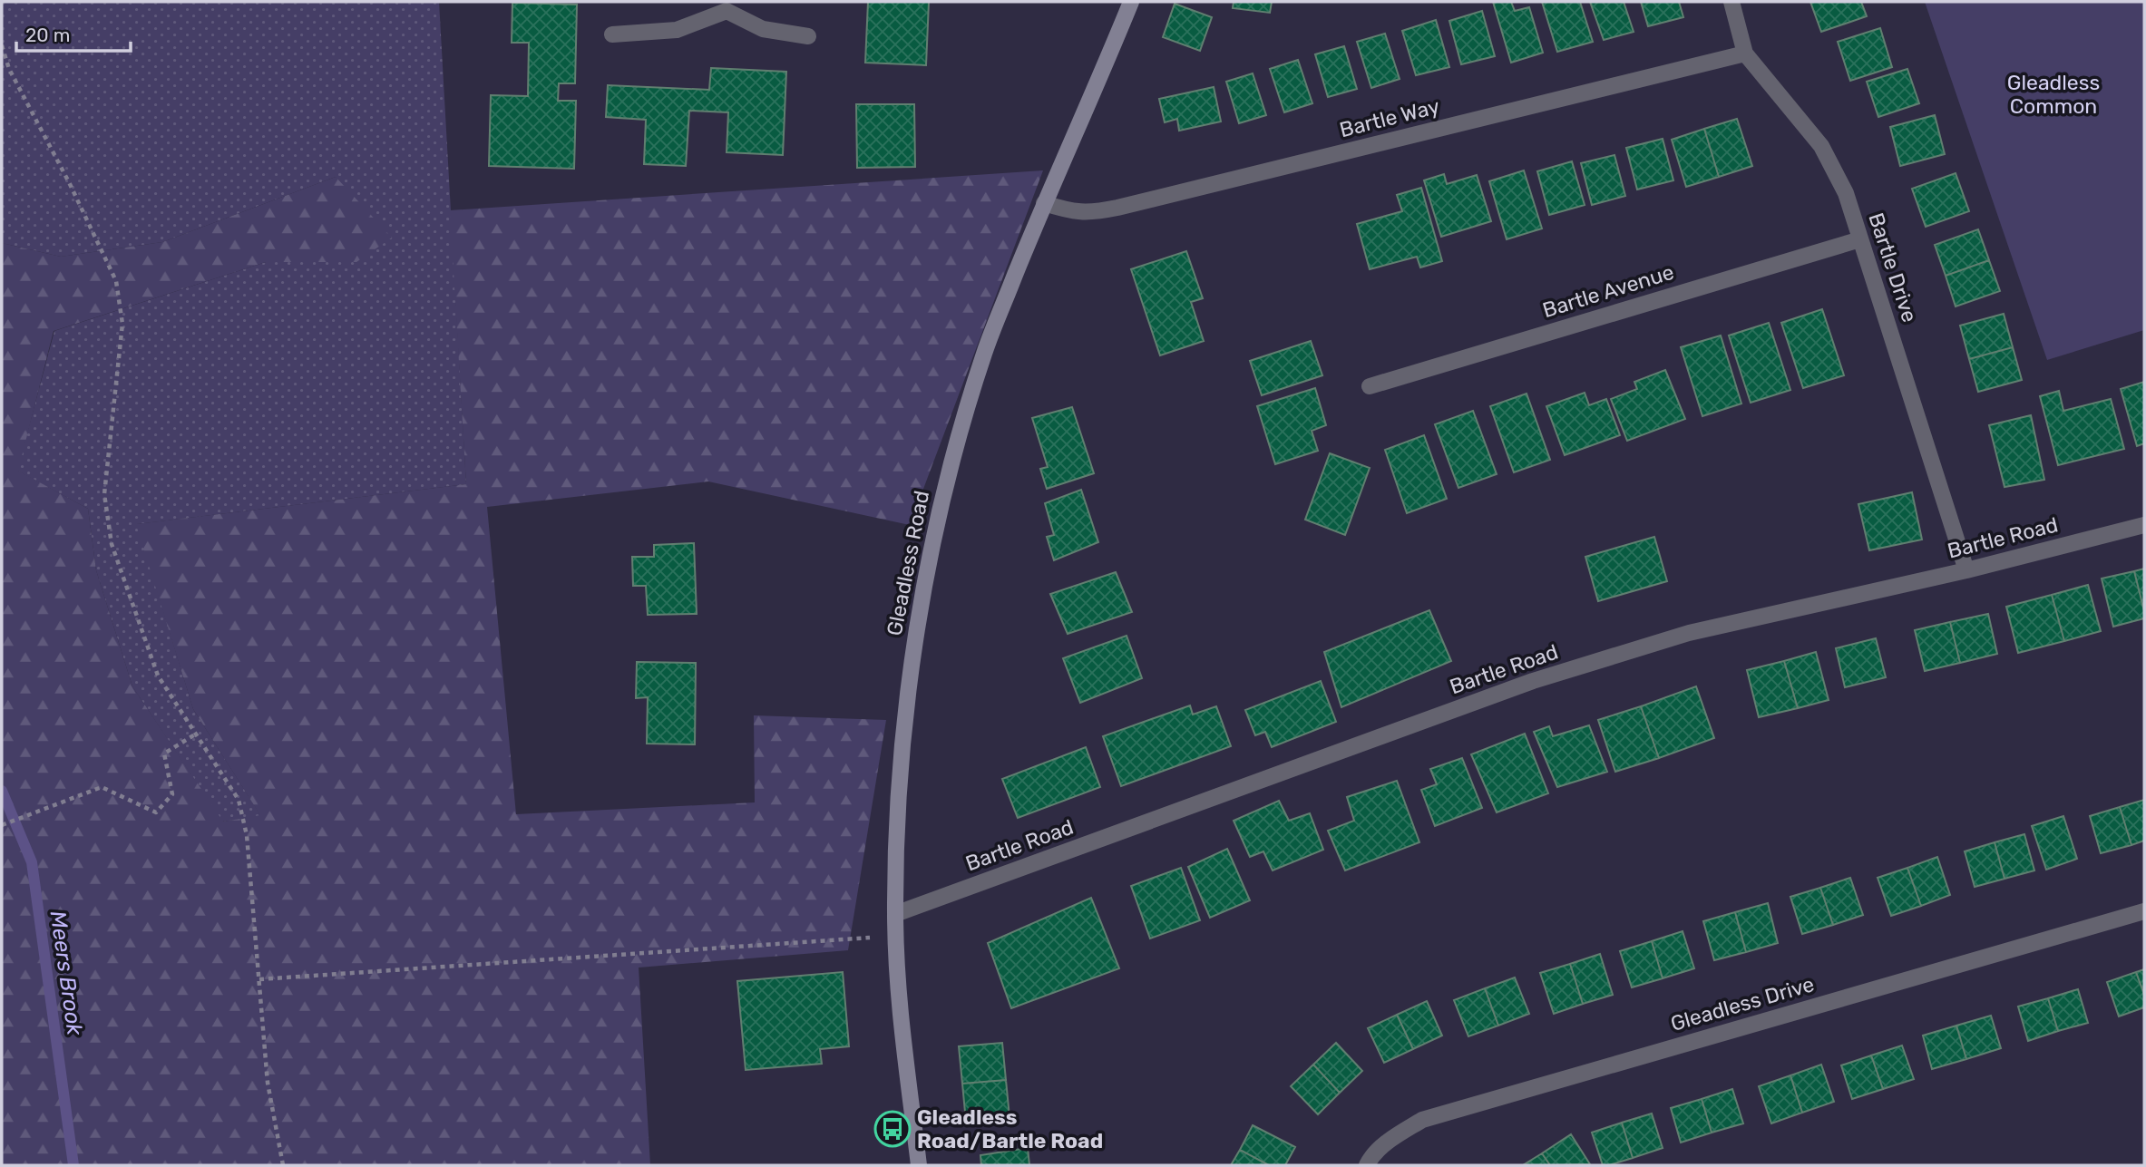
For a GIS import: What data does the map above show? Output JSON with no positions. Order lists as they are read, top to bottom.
{
  "streets": {
    "main road": ["Gleadless Road"],
    "street": [
      "Bartle Way",
      "Bartle Drive",
      "Bartle Avenue",
      "Bartle Road",
      "Gleadless Drive"
    ]
  },
  "crossings": [
    ["Bartle Way", "Bartle Drive"],
    ["Bartle Way", "Gleadless Road"],
    ["Bartle Drive", "Bartle Avenue"],
    ["Bartle Drive", "Bartle Road"],
    ["Bartle Road", "Gleadless Road"]
  ],
  "water": ["Meers Brook"],
  "parks": ["Gleadless Common"],
  "places": {
    "bus stop": ["Gleadless Road/Bartle Road"]
  },
  "scale_bar": "20 m"
}
